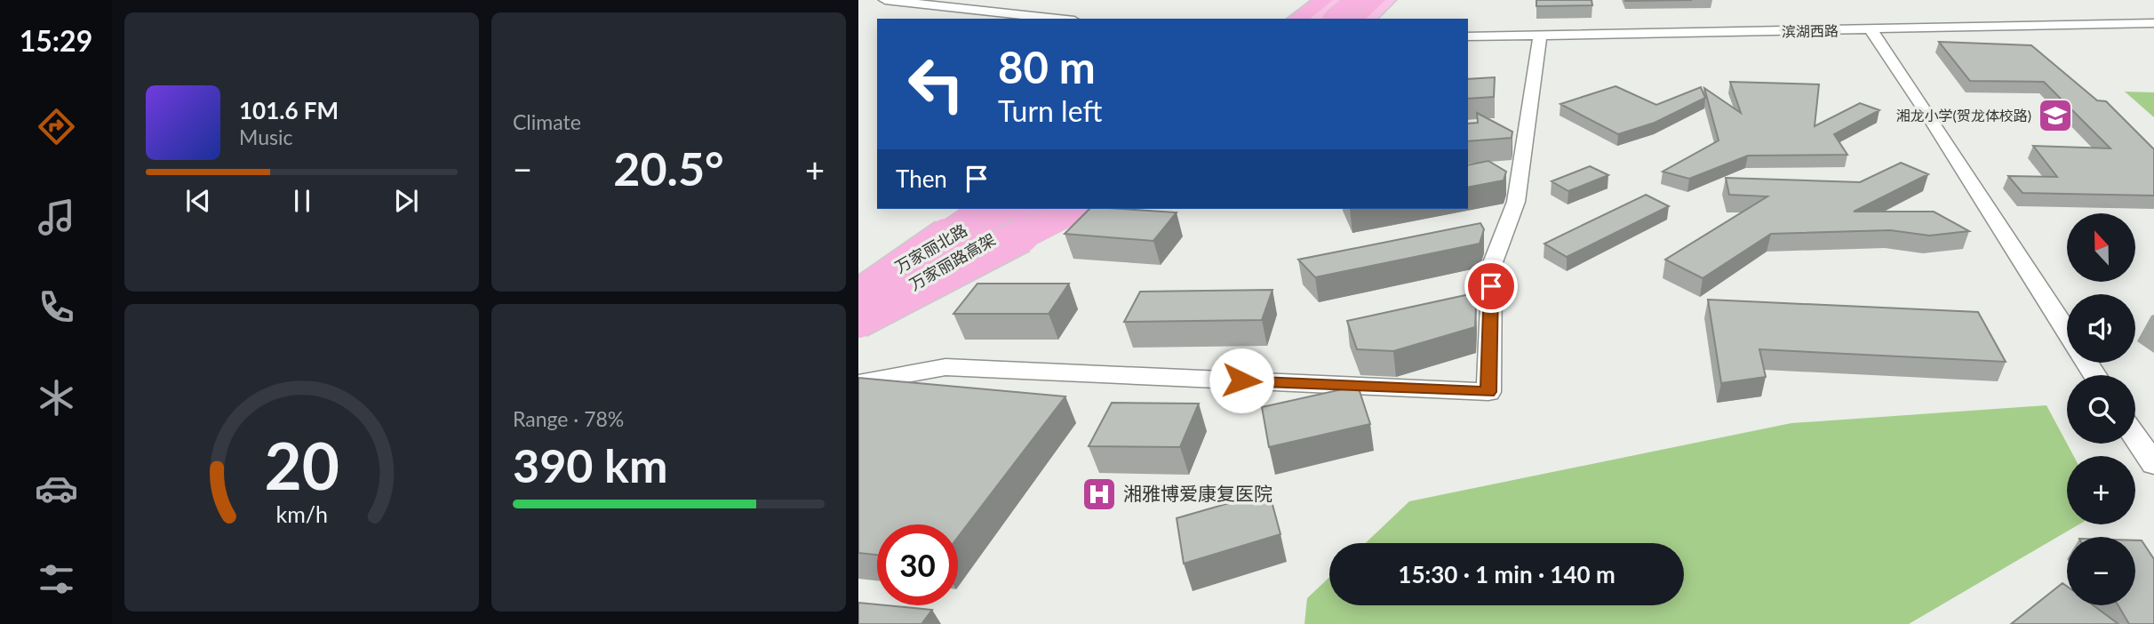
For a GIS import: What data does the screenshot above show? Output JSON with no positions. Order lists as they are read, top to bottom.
{
  "streets": {
    "highway": ["万家丽路高架"],
    "main road": ["万家丽北路"],
    "street": ["滨湖西路"]
  },
  "places": {
    "school or university": ["湘龙小学(贺龙体校路)"],
    "hospital": ["湘雅博爱康复医院"]
  },
  "north": "top",
  "page": {
    "tabs": "15:29",
    "tile": [
      "Climate",
      ["Range · 78%", "390 km"]
    ],
    "turn": ["80 m", "Turn left"],
    "song": ["101.6 FM", "Music"],
    "heat": ["−", "20.5°", "+"],
    "then": "Then",
    "map_buttons": ["+", "−"],
    "limit": "30",
    "trip": "15:30 · 1 min · 140 m",
    "gauge": ["20", "km/h"]
  }
}
